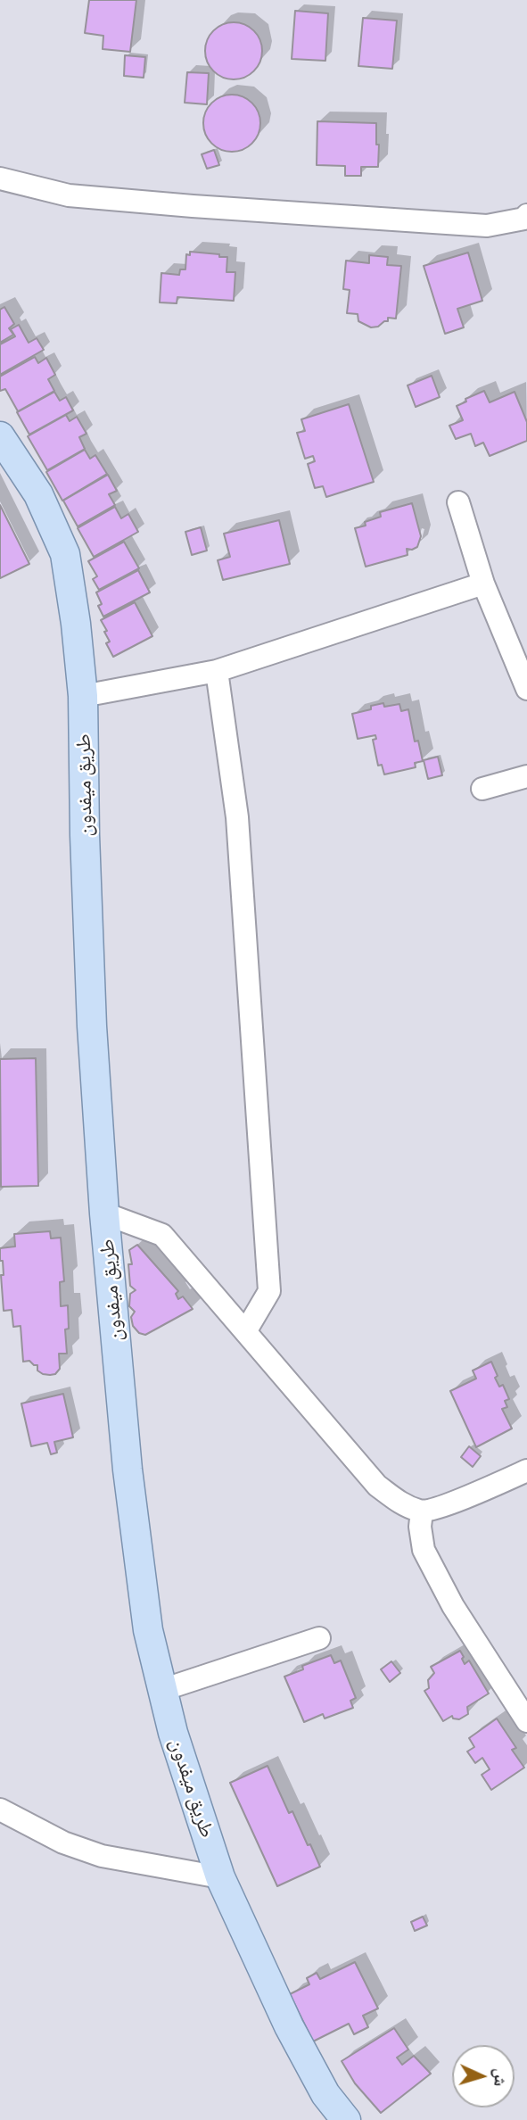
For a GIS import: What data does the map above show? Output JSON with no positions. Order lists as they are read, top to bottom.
{
  "streets": {
    "main road": ["طريق ميفدون"]
  },
  "north": "right"
}
